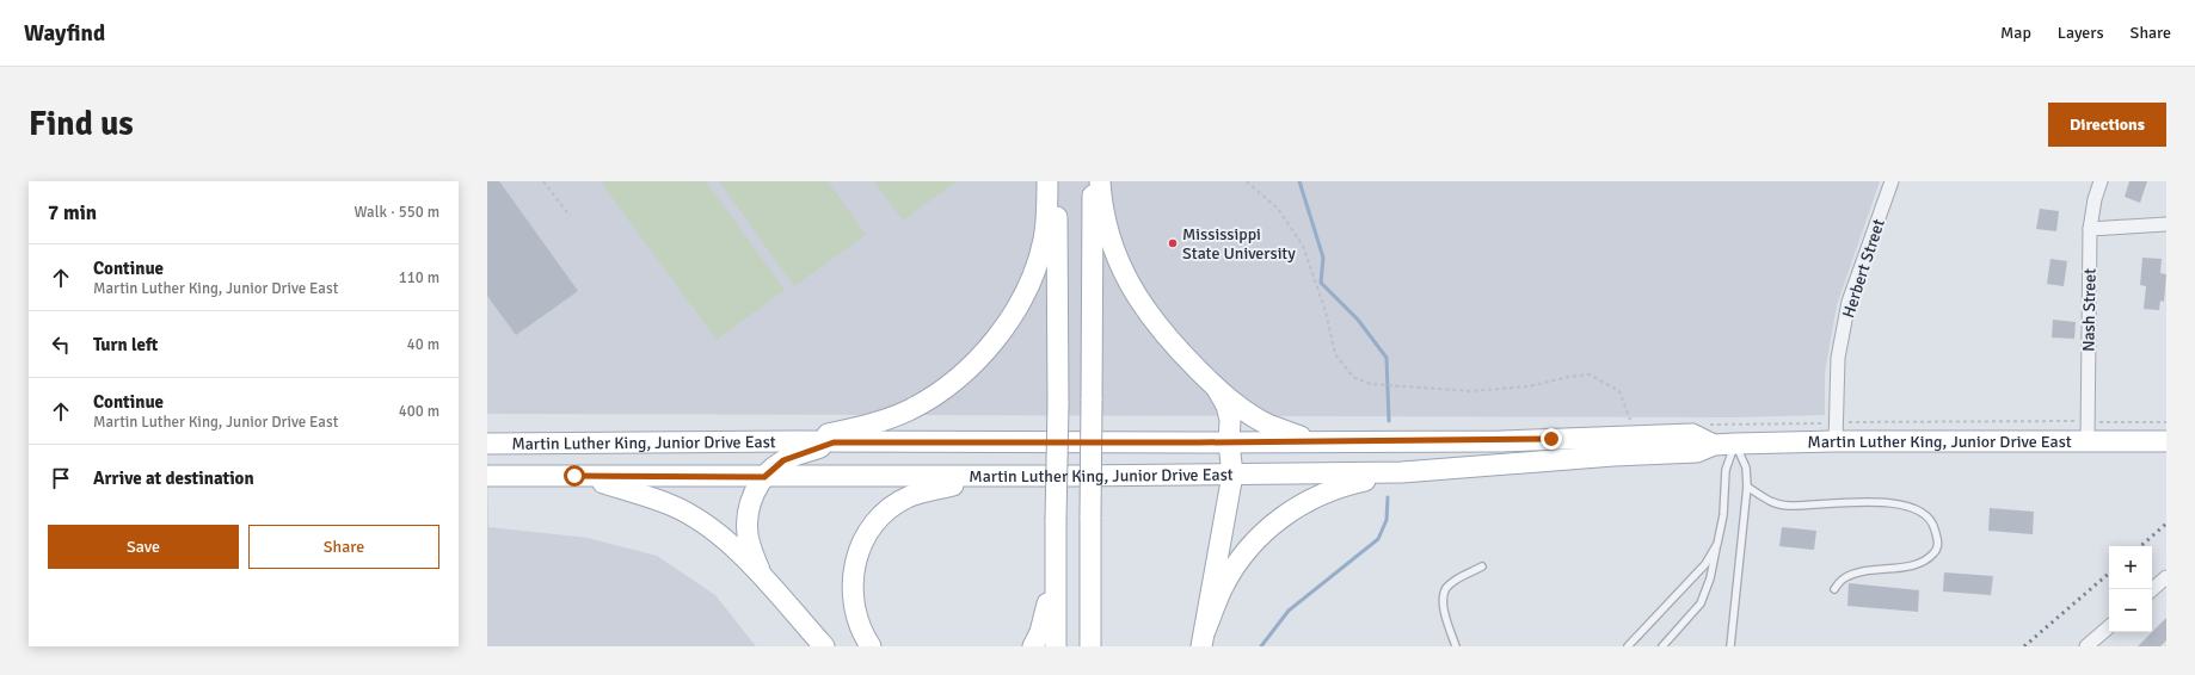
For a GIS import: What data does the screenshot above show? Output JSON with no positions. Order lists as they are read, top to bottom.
{
  "streets": {
    "main road": ["Martin Luther King, Junior Drive East"],
    "street": ["Herbert Street", "Nash Street"]
  },
  "crossings": [
    ["Herbert Street", "Martin Luther King, Junior Drive East"],
    ["Nash Street", "Martin Luther King, Junior Drive East"]
  ],
  "places": ["Mississippi State University"],
  "page": {
    "header": "Wayfind",
    "nav": ["Map", "Layers", "Share"],
    "buttons": [
      "Directions",
      ["Save", "Share"]
    ],
    "title": "Find us",
    "heading": ["7 min", "Walk · 550 m"],
    "list": [
      ["Continue", "Martin Luther King, Junior Drive East", "110 m"],
      ["Turn left", "40 m"],
      ["Continue", "Martin Luther King, Junior Drive East", "400 m"],
      "Arrive at destination"
    ],
    "map_buttons": ["+", "−"]
  }
}
